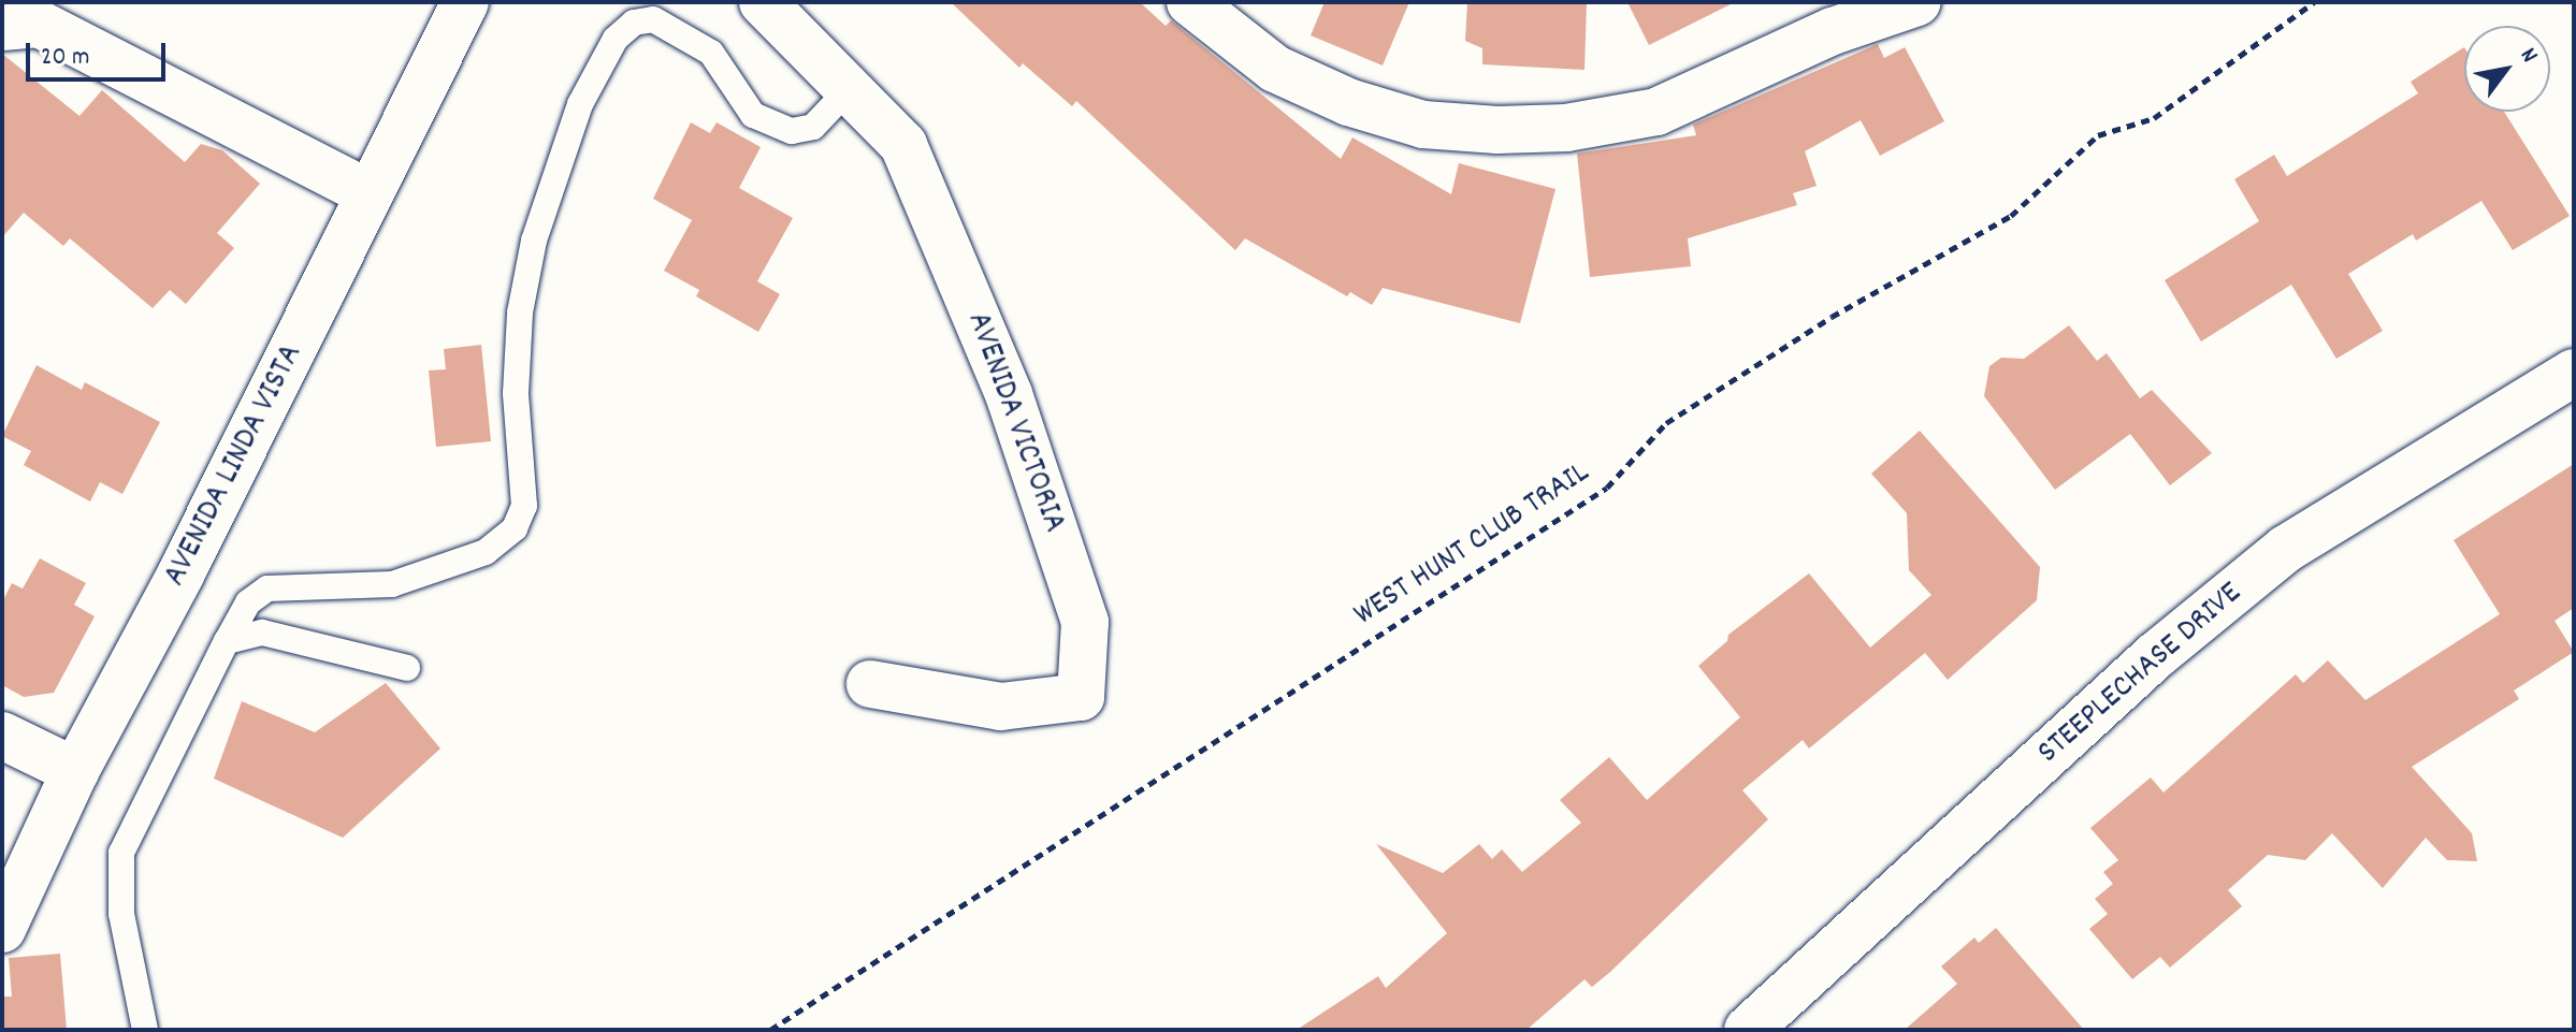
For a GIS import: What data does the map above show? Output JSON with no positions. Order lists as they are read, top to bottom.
{
  "streets": {
    "street": ["AVENIDA VICTORIA", "AVENIDA LINDA VISTA", "STEEPLECHASE DRIVE"],
    "path": ["WEST HUNT CLUB TRAIL"]
  },
  "scale_bar": "20 m",
  "north": "top right"
}
